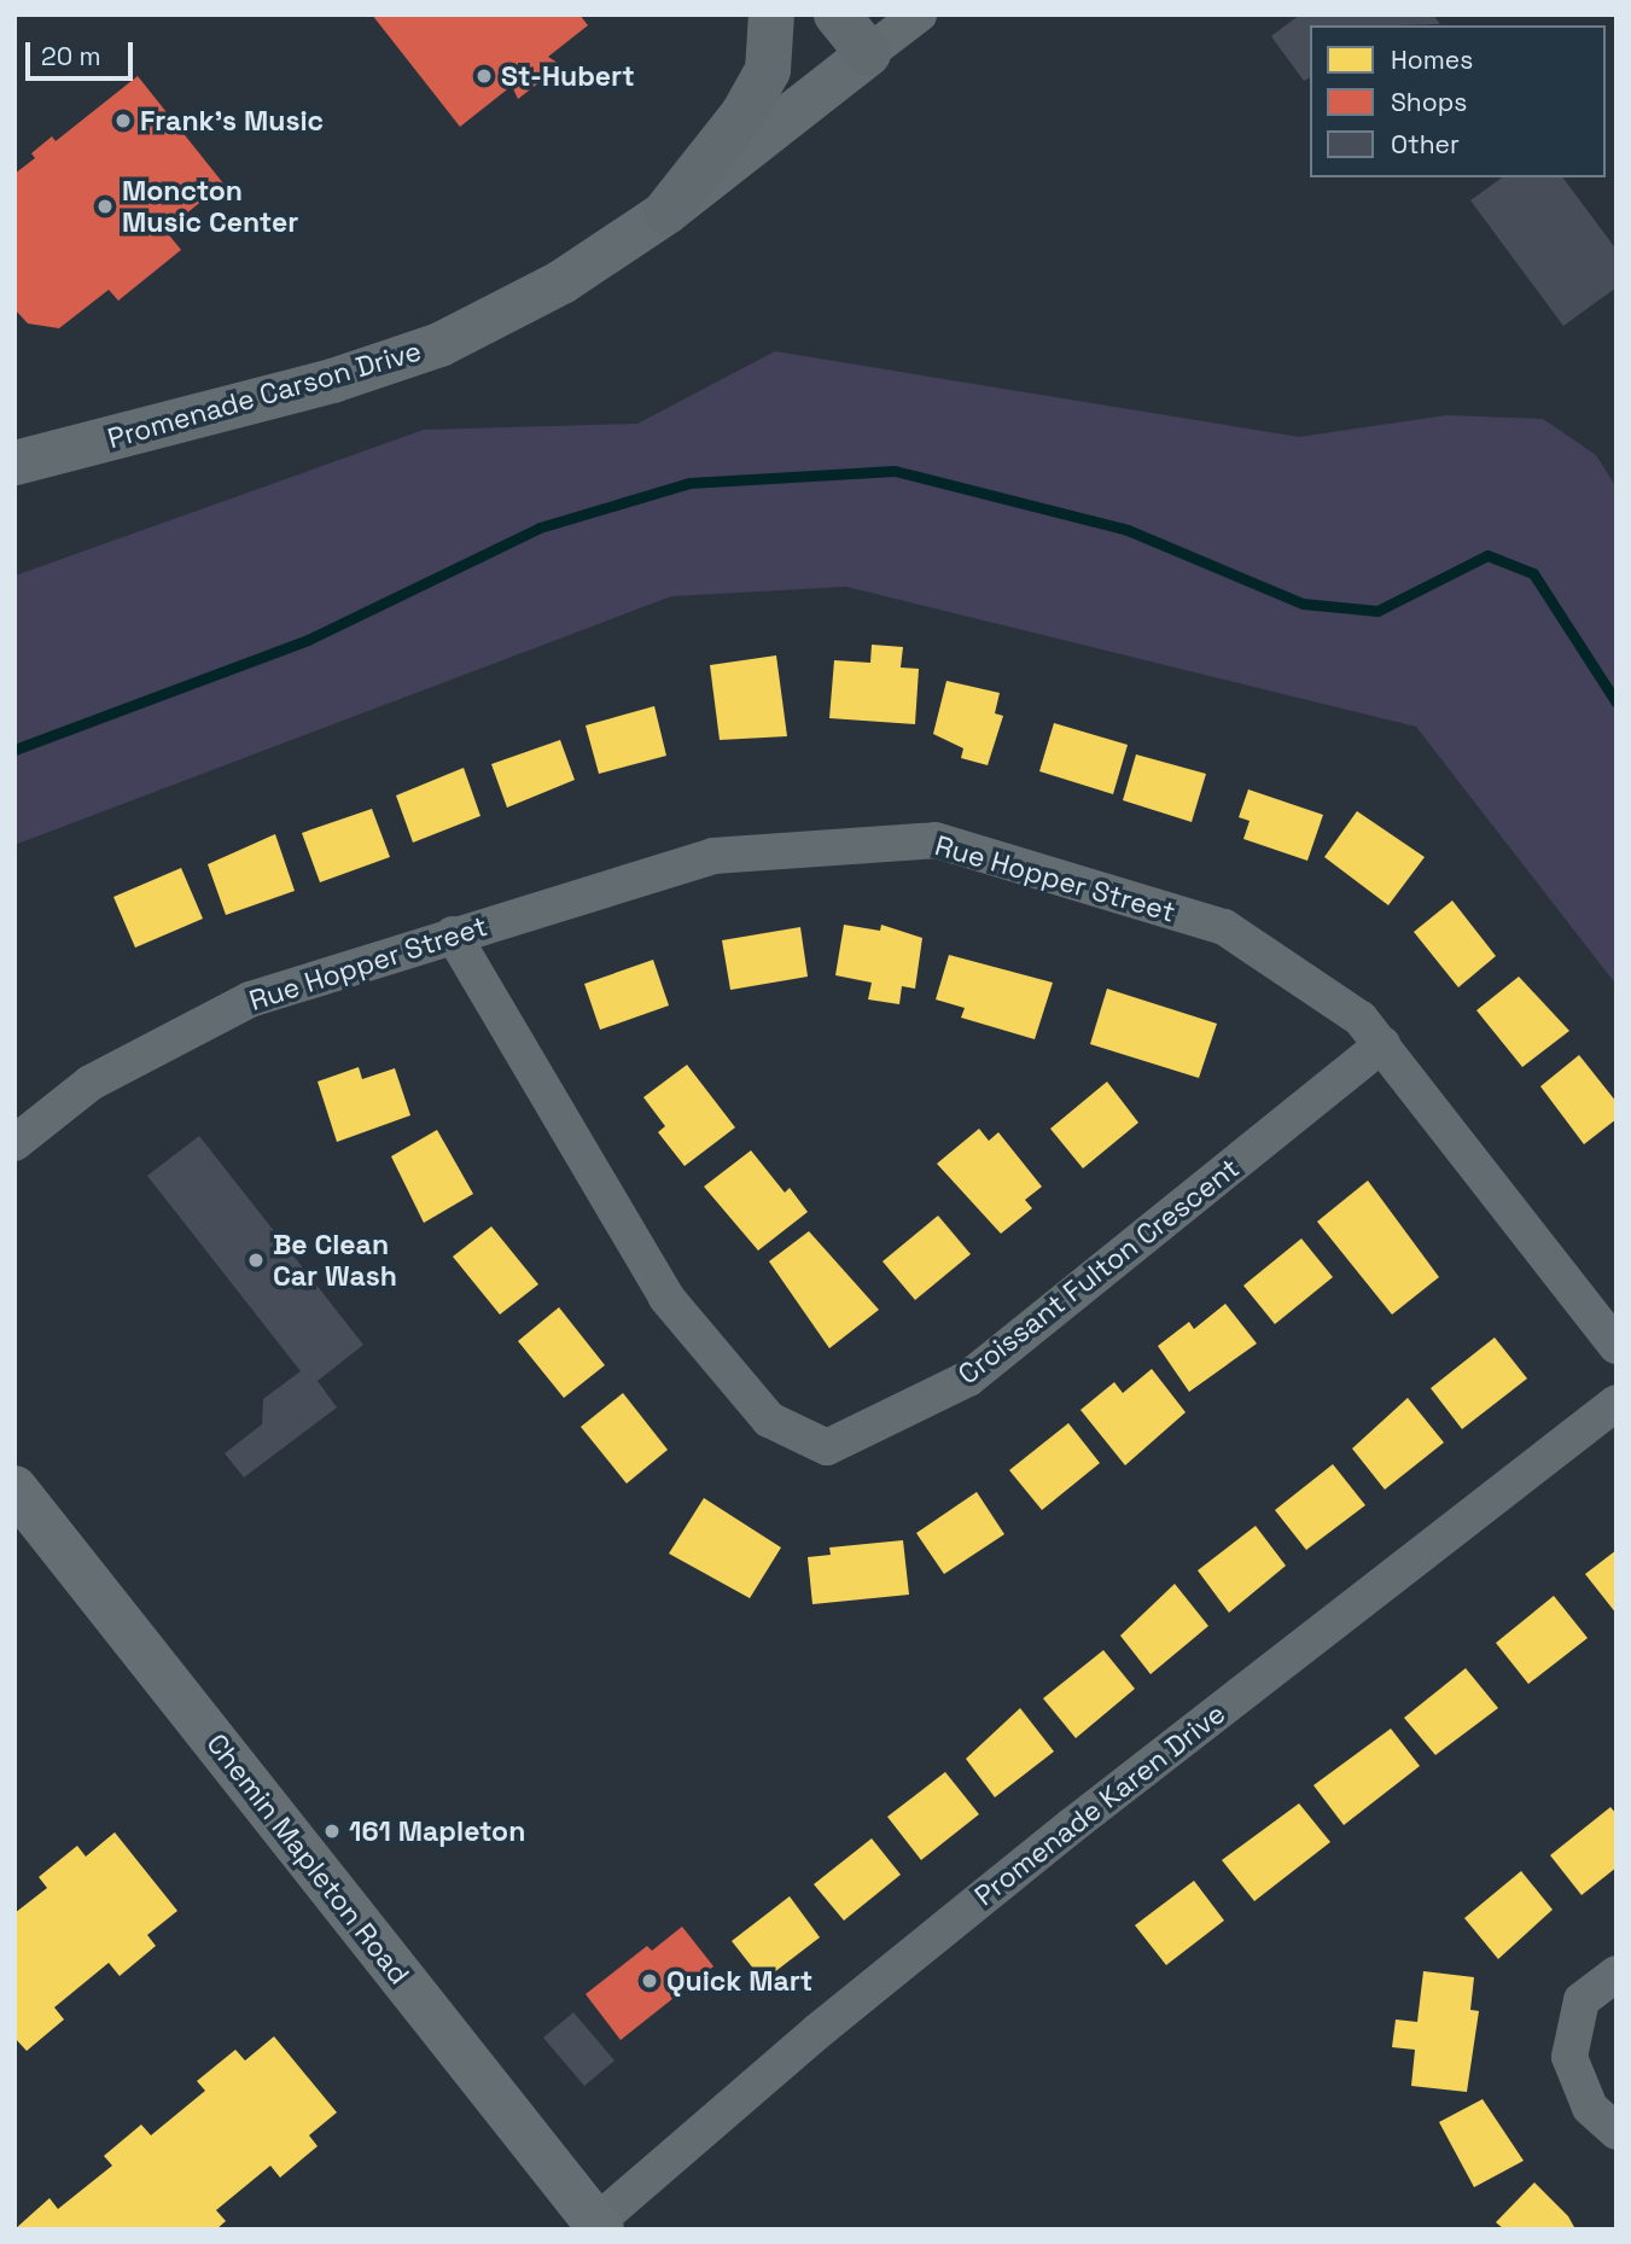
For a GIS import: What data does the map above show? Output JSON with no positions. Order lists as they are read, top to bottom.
{
  "streets": {
    "main road": ["Chemin Mapleton Road"],
    "street": [
      "Promenade Carson Drive",
      "Rue Hopper Street",
      "Croissant Fulton Crescent",
      "Promenade Karen Drive"
    ]
  },
  "crossings": [
    ["Rue Hopper Street", "Croissant Fulton Crescent"],
    ["Promenade Karen Drive", "Chemin Mapleton Road"]
  ],
  "places": [
    "St-Hubert",
    "Frank's Music",
    "Moncton Music Center",
    "Be Clean Car Wash",
    "161 Mapleton",
    "Quick Mart"
  ],
  "legend": ["Homes", "Shops", "Other"],
  "scale_bar": "20 m"
}
